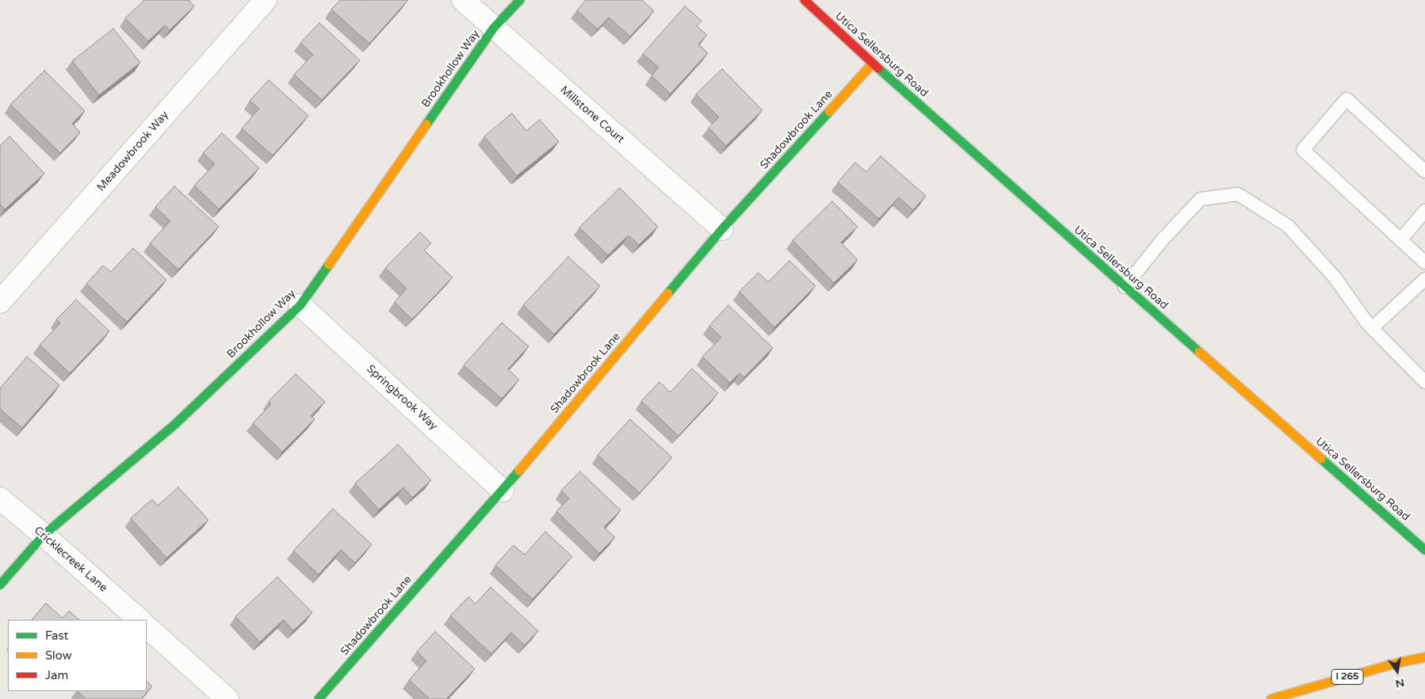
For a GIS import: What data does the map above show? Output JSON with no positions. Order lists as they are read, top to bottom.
{
  "streets": {
    "main road": [
      "Utica Sellersburg Road",
      "Brookhollow Way",
      "Shadowbrook Lane",
      "I 265"
    ],
    "street": [
      "Millstone Court",
      "Meadowbrook Way",
      "Springbrook Way",
      "Cricklecreek Lane"
    ]
  },
  "crossings": [
    ["Utica Sellersburg Road", "Shadowbrook Lane"],
    ["Brookhollow Way", "Millstone Court"],
    ["Brookhollow Way", "Springbrook Way"],
    ["Brookhollow Way", "Cricklecreek Lane"],
    ["Millstone Court", "Shadowbrook Lane"],
    ["Shadowbrook Lane", "Springbrook Way"]
  ],
  "legend": ["Fast", "Slow", "Jam"],
  "north": "bottom"
}
